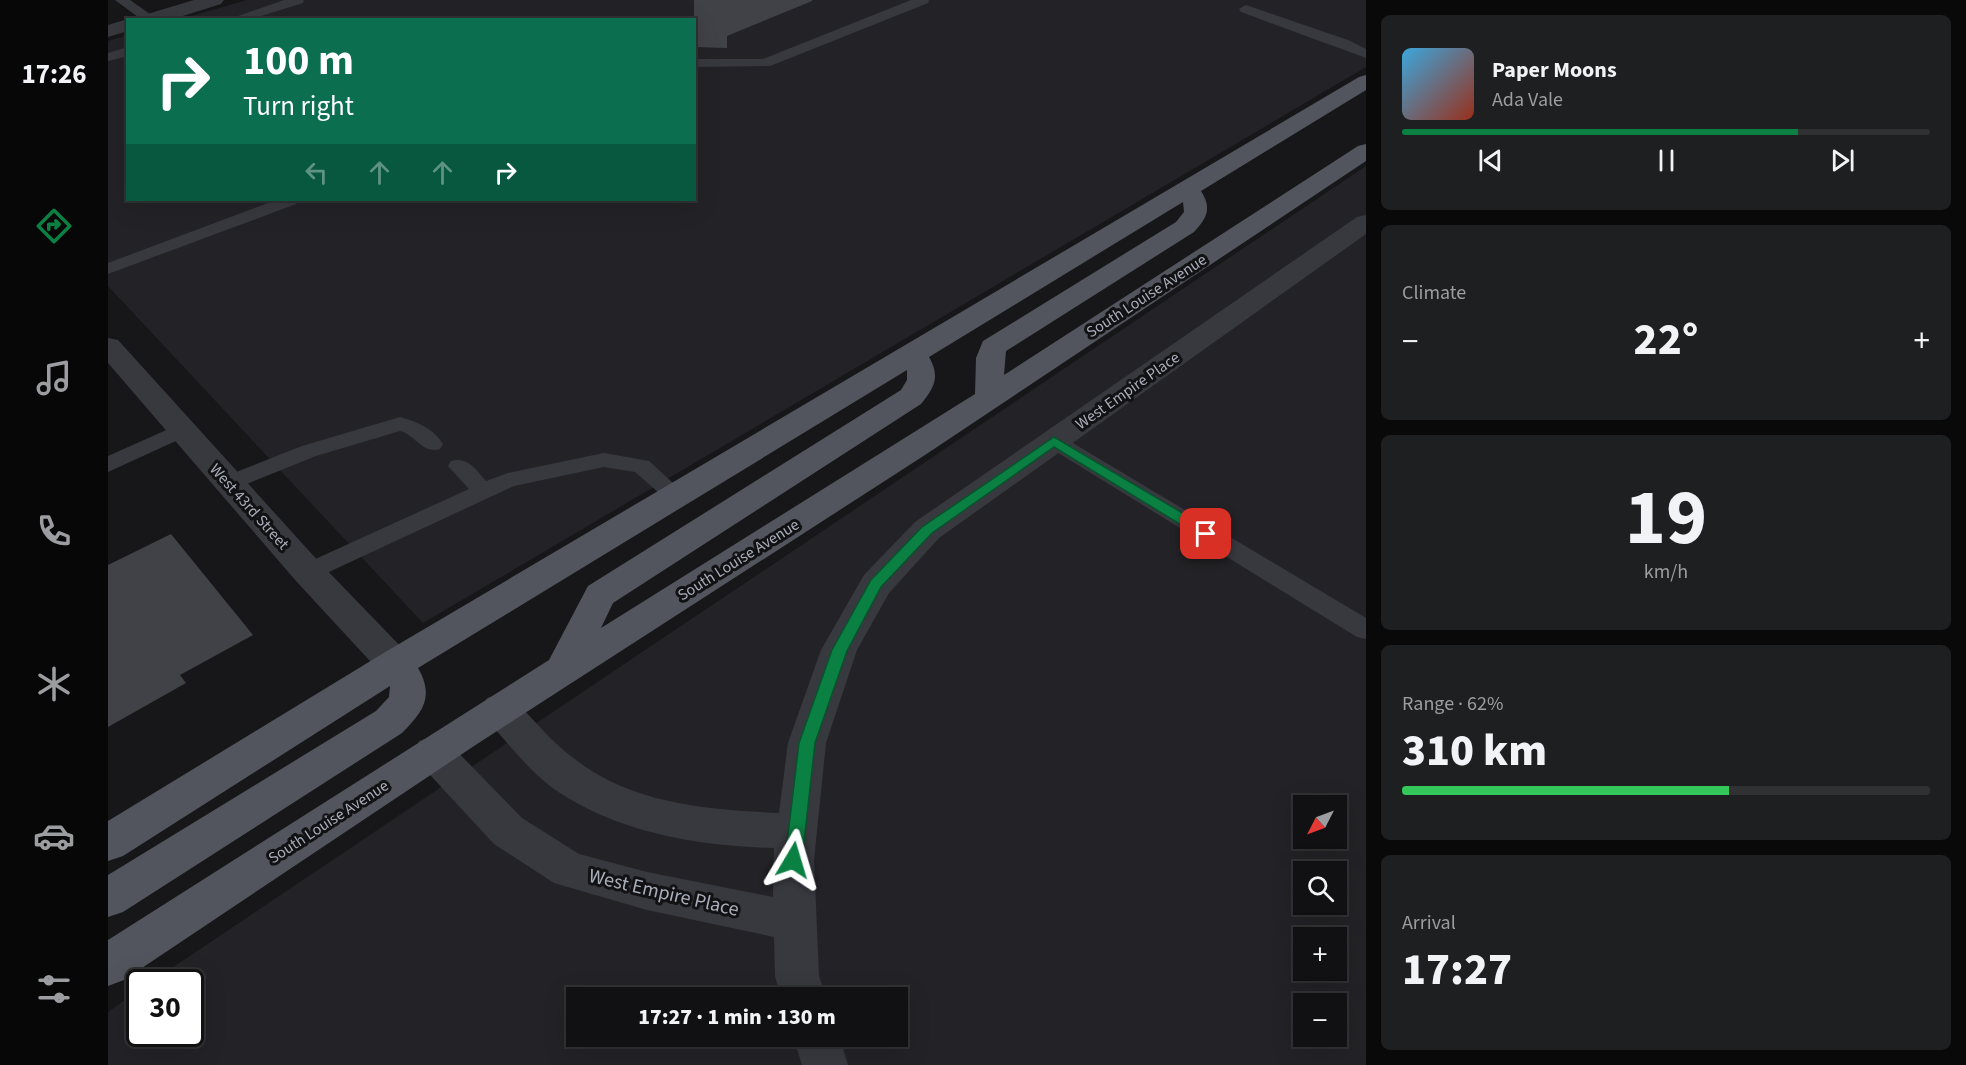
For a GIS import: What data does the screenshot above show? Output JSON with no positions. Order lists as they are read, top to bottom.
{
  "streets": {
    "main road": ["South Louise Avenue"],
    "street": ["West Empire Place", "West 43rd Street"]
  },
  "crossings": [
    ["South Louise Avenue", "West Empire Place"]
  ],
  "north": "bottom left",
  "page": {
    "tabs": "17:26",
    "turn": ["100 m", "Turn right"],
    "song": ["Paper Moons", "Ada Vale"],
    "tile": [
      "Climate",
      ["19", "km/h"],
      ["Range · 62%", "310 km"],
      ["Arrival", "17:27"]
    ],
    "heat": ["−", "22°", "+"],
    "map_buttons": ["+", "−"],
    "limit": "30",
    "trip": "17:27 · 1 min · 130 m"
  }
}
